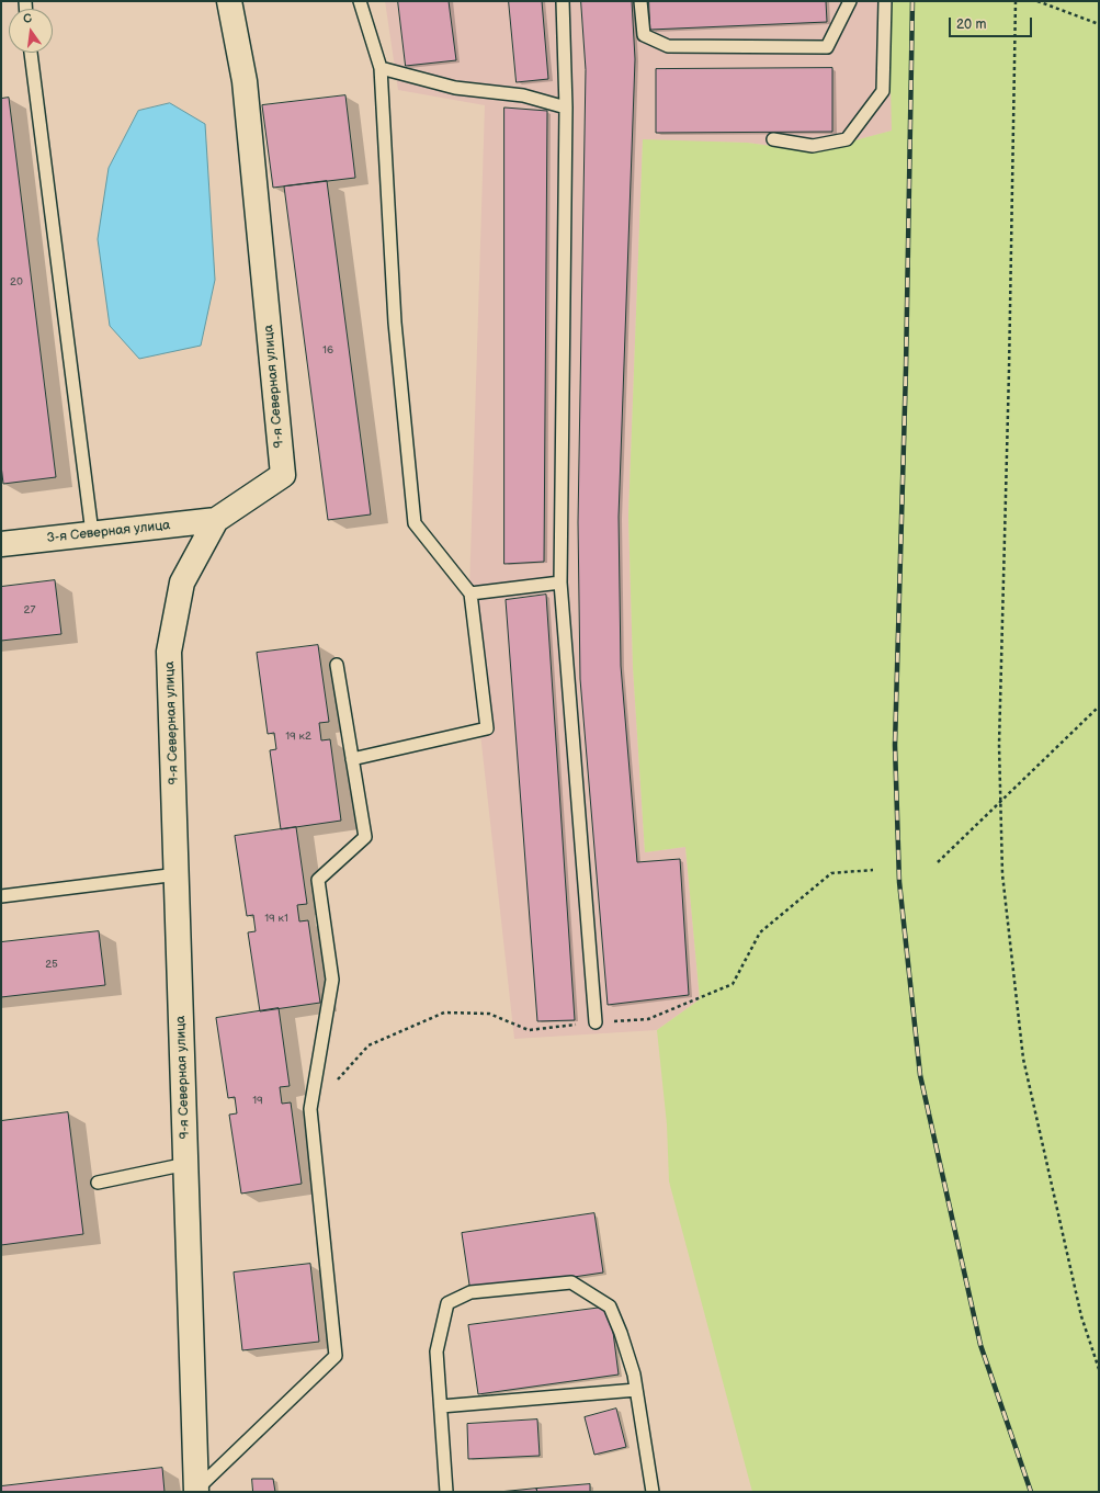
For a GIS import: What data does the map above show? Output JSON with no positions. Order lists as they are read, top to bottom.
{
  "streets": {
    "street": ["9-я Северная улица", "3-я Северная улица"]
  },
  "crossings": [
    ["9-я Северная улица", "3-я Северная улица"]
  ],
  "house_numbers": [
    "20",
    "16",
    "27",
    "19 к2",
    "19 к1",
    "25",
    "19"
  ],
  "scale_bar": "20 m",
  "north": "top"
}
